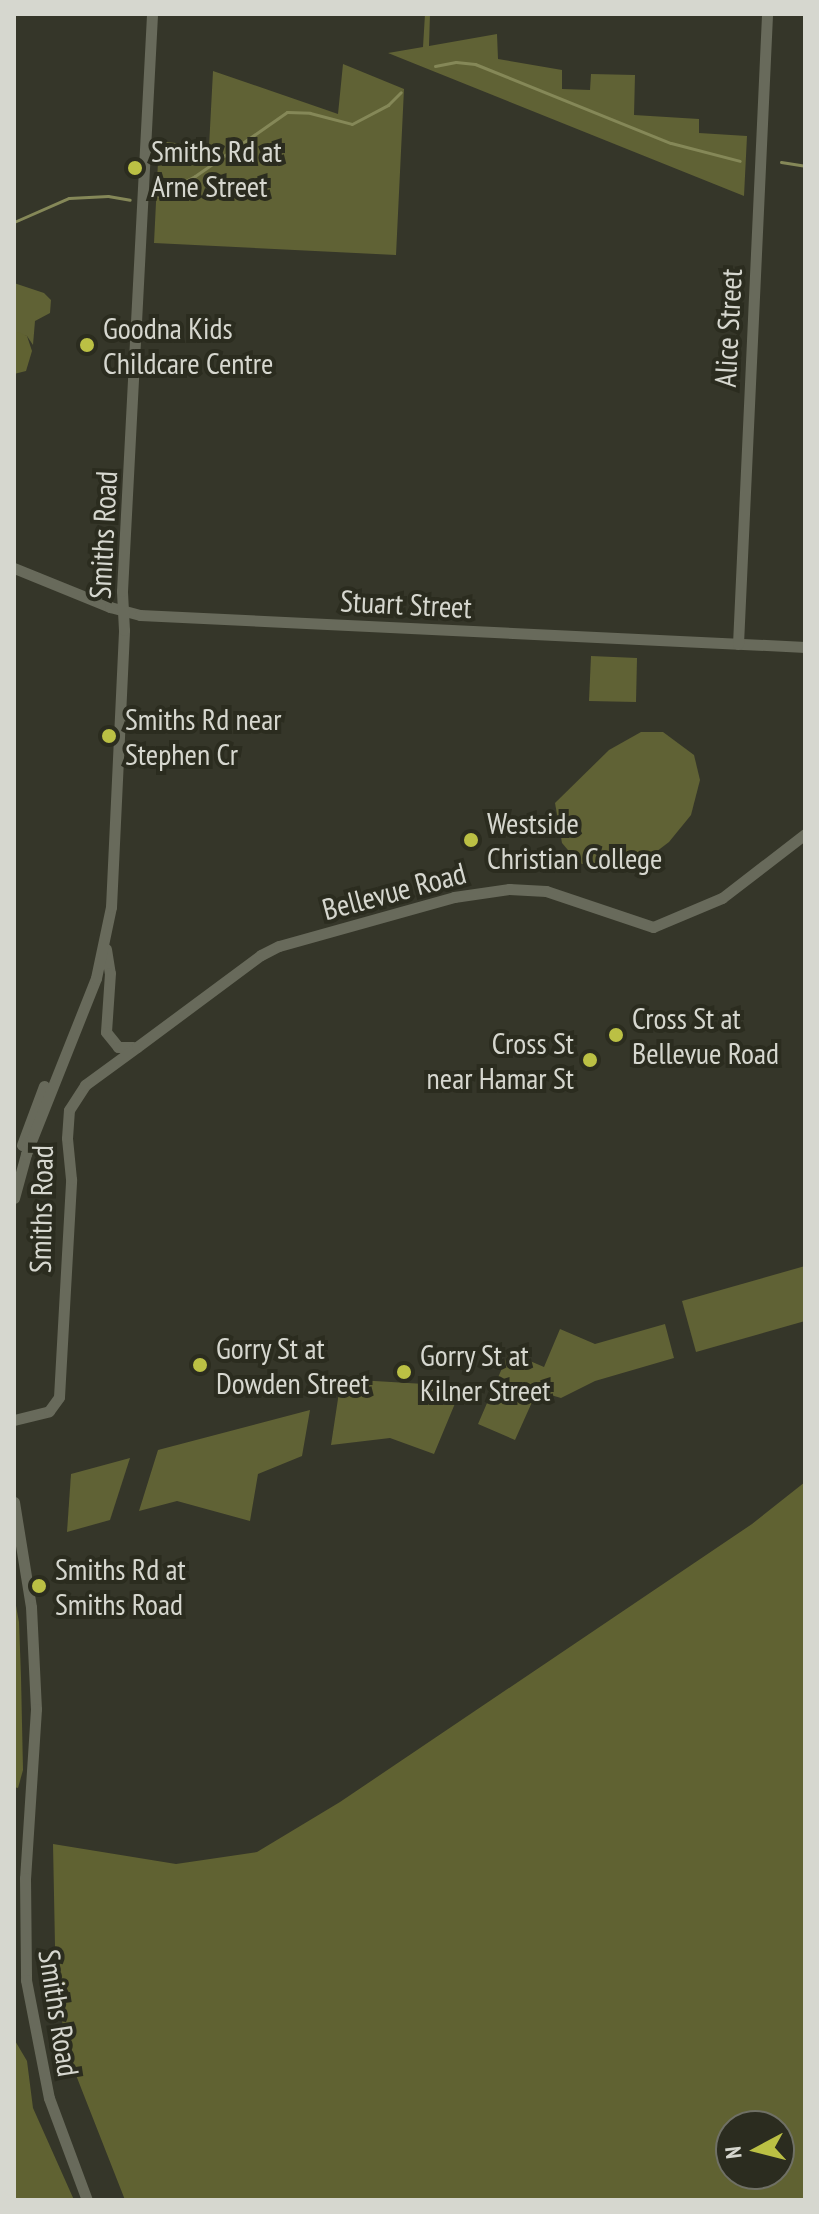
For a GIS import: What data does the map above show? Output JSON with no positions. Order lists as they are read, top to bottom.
{
  "streets": {
    "street": [
      "Alice Street",
      "Smiths Road",
      "Stuart Street",
      "Bellevue Road"
    ]
  },
  "crossings": [
    ["Alice Street", "Stuart Street"],
    ["Smiths Road", "Stuart Street"],
    ["Smiths Road", "Bellevue Road"]
  ],
  "places": [
    "Smiths Rd at Arne Street",
    "Goodna Kids Childcare Centre",
    "Smiths Rd near Stephen Cr",
    "Westside Christian College",
    "Cross St at Bellevue Road",
    "Cross St near Hamar St",
    "Gorry St at Dowden Street",
    "Gorry St at Kilner Street",
    "Smiths Rd at Smiths Road"
  ],
  "north": "left"
}
